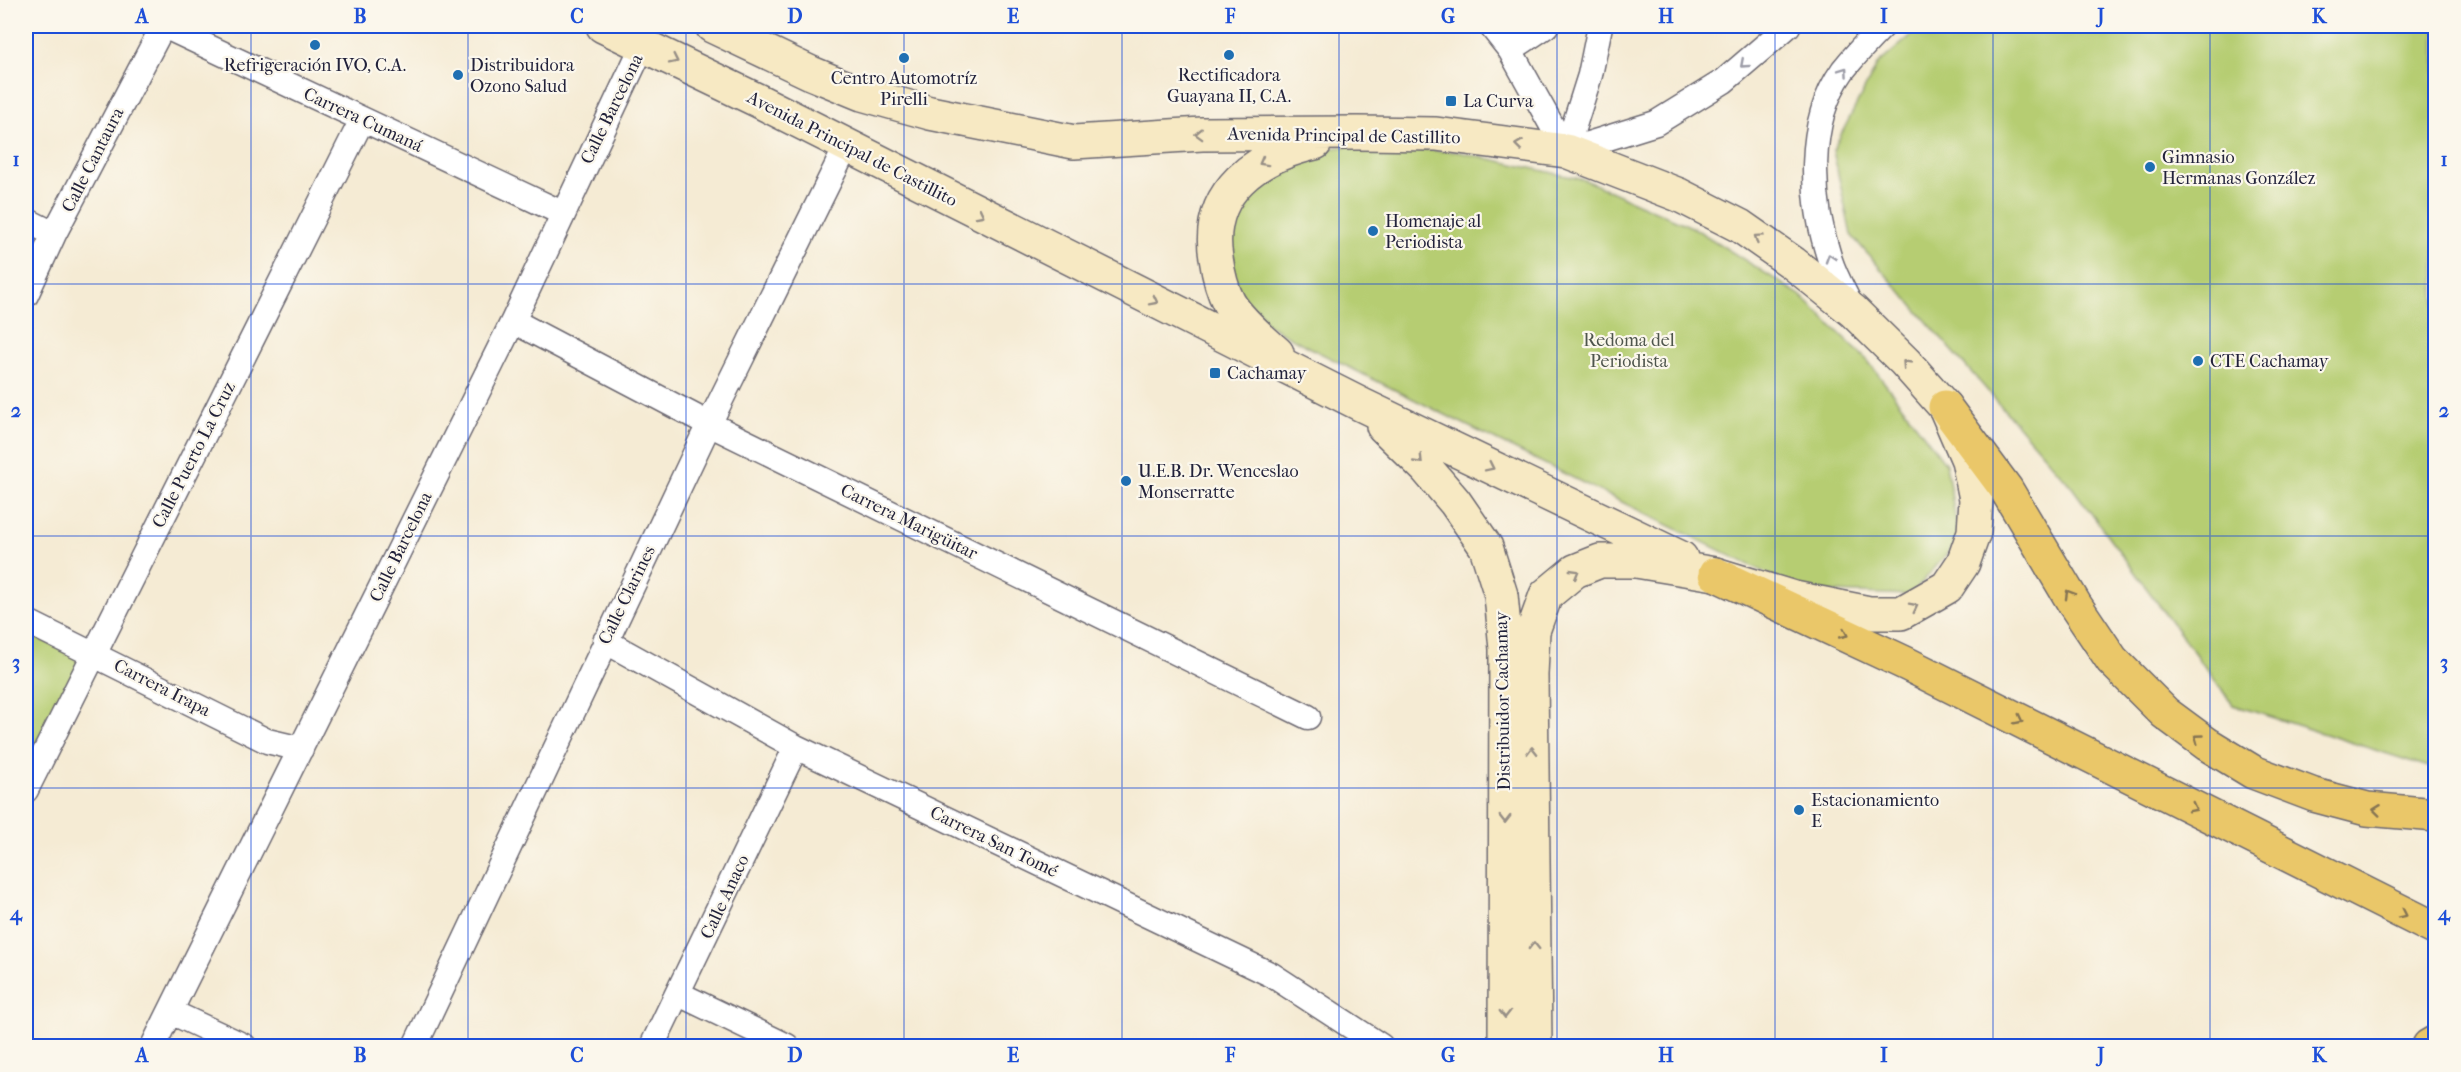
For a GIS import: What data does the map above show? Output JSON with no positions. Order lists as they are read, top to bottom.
{
  "streets": {
    "main road": ["Avenida Principal de Castillito", "Distribuidor Cachamay"],
    "street": [
      "Calle Barcelona",
      "Carrera Cumaná",
      "Calle Cantaura",
      "Calle Puerto La Cruz",
      "Carrera Marigüitar",
      "Calle Clarines",
      "Carrera Irapa",
      "Carrera San Tomé",
      "Calle Anaco"
    ]
  },
  "crossings": [
    ["Calle Barcelona", "Carrera Cumaná"],
    ["Calle Barcelona", "Avenida Principal de Castillito"],
    ["Calle Barcelona", "Carrera Marigüitar"],
    ["Calle Barcelona", "Carrera Irapa"],
    ["Carrera Cumaná", "Calle Cantaura"],
    ["Carrera Cumaná", "Calle Puerto La Cruz"],
    ["Avenida Principal de Castillito", "Calle Clarines"],
    ["Avenida Principal de Castillito", "Distribuidor Cachamay"],
    ["Calle Puerto La Cruz", "Carrera Irapa"],
    ["Carrera Marigüitar", "Calle Clarines"],
    ["Calle Clarines", "Carrera San Tomé"],
    ["Carrera San Tomé", "Calle Anaco"]
  ],
  "parks": ["Redoma del Periodista"],
  "places": {
    "other": [
      "Refrigeración IVO, C.A.",
      "Rectificadora Guayana II, C.A.",
      "Centro Automotríz Pirelli",
      "Distribuidora Ozono Salud",
      "Gimnasio Hermanas González",
      "Homenaje al Periodista",
      "CTE Cachamay",
      "U.E.B. Dr. Wenceslao Monserratte",
      "Estacionamiento E"
    ],
    "transit": ["La Curva", "Cachamay"]
  },
  "grid": {
    "columns": [
      "A",
      "B",
      "C",
      "D",
      "E",
      "F",
      "G",
      "H",
      "I",
      "J",
      "K"
    ],
    "rows": [
      "1",
      "2",
      "3",
      "4"
    ]
  }
}
